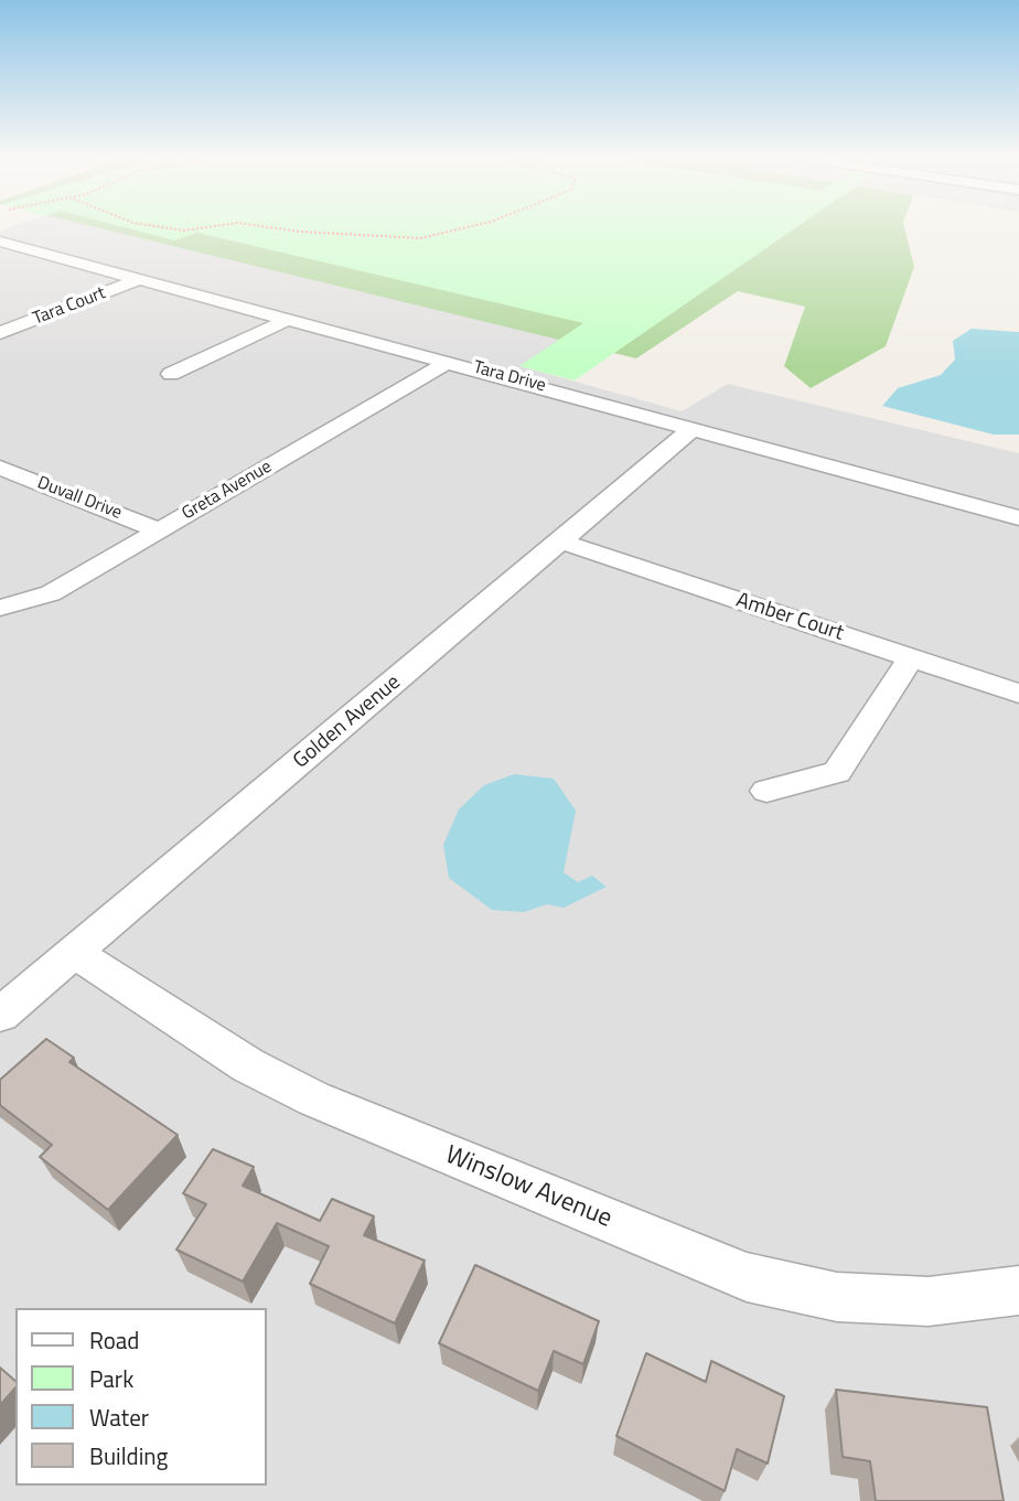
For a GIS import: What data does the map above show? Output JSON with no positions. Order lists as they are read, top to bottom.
{
  "streets": {
    "street": [
      "Tara Court",
      "Tara Drive",
      "Greta Avenue",
      "Duvall Drive",
      "Amber Court",
      "Golden Avenue",
      "Winslow Avenue"
    ]
  },
  "crossings": [
    ["Tara Court", "Tara Drive"],
    ["Tara Drive", "Greta Avenue"],
    ["Tara Drive", "Golden Avenue"],
    ["Greta Avenue", "Duvall Drive"],
    ["Amber Court", "Golden Avenue"],
    ["Golden Avenue", "Winslow Avenue"]
  ],
  "legend": [
    "Road",
    "Park",
    "Water",
    "Building"
  ]
}
